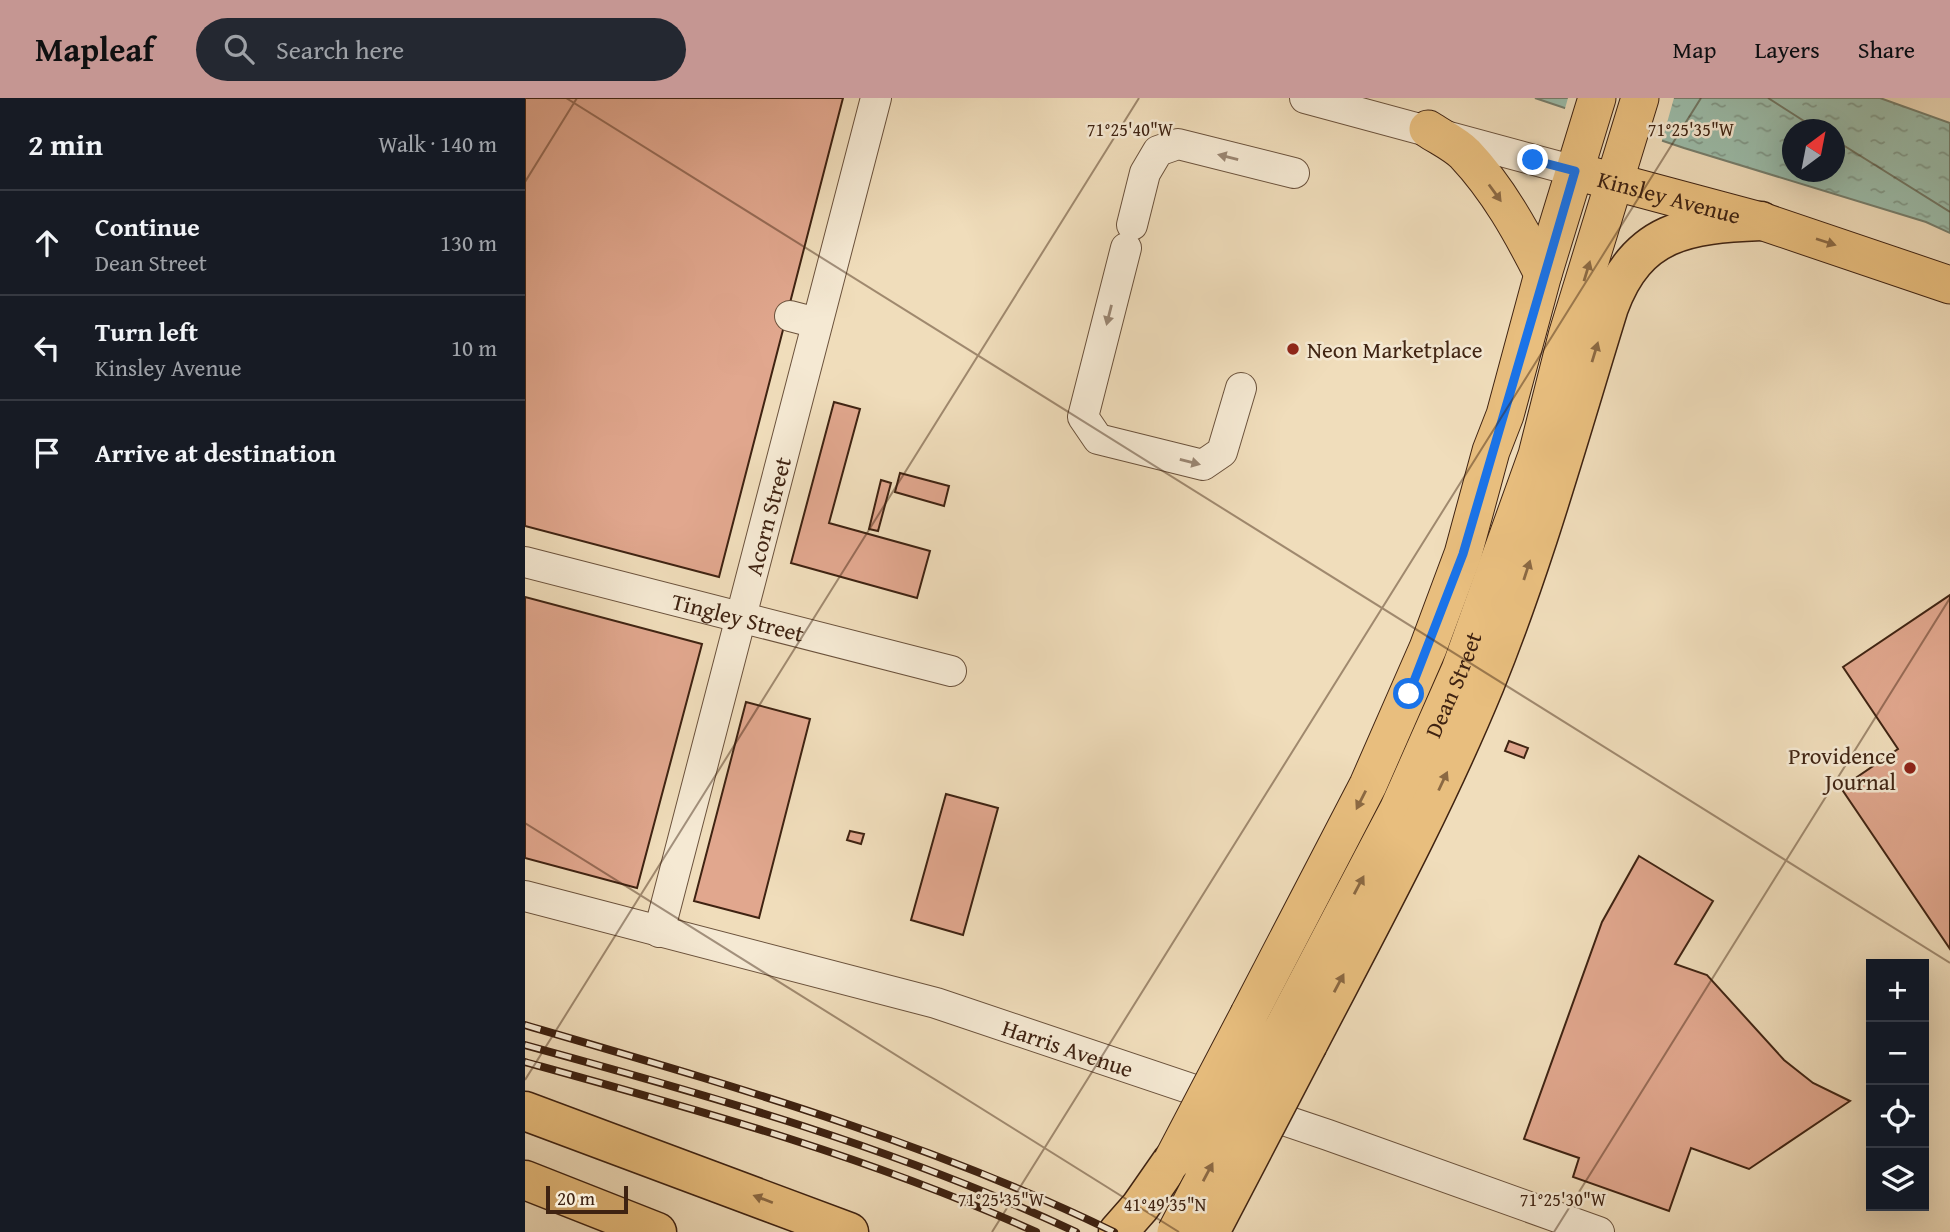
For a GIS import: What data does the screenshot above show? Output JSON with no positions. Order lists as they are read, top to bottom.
{
  "streets": {
    "main road": ["Kinsley Avenue", "Dean Street"],
    "street": ["Acorn Street", "Tingley Street", "Harris Avenue"]
  },
  "crossings": [
    ["Kinsley Avenue", "Dean Street"],
    ["Acorn Street", "Tingley Street"],
    ["Acorn Street", "Harris Avenue"]
  ],
  "places": ["Neon Marketplace", "Providence Journal"],
  "scale_bar": "20 m",
  "north": "top right",
  "page": {
    "header": "Mapleaf",
    "search": "Search here",
    "nav": ["Map", "Layers", "Share"],
    "heading": ["2 min", "Walk · 140 m"],
    "list": [
      ["Continue", "Dean Street", "130 m"],
      ["Turn left", "Kinsley Avenue", "10 m"],
      "Arrive at destination"
    ],
    "map_buttons": ["+", "−"],
    "scale": "20 m"
  },
  "coordinates": [
    "71°25'40\"W",
    "71°25'35\"W",
    "71°25'30\"W",
    "41°49'35\"N"
  ]
}
